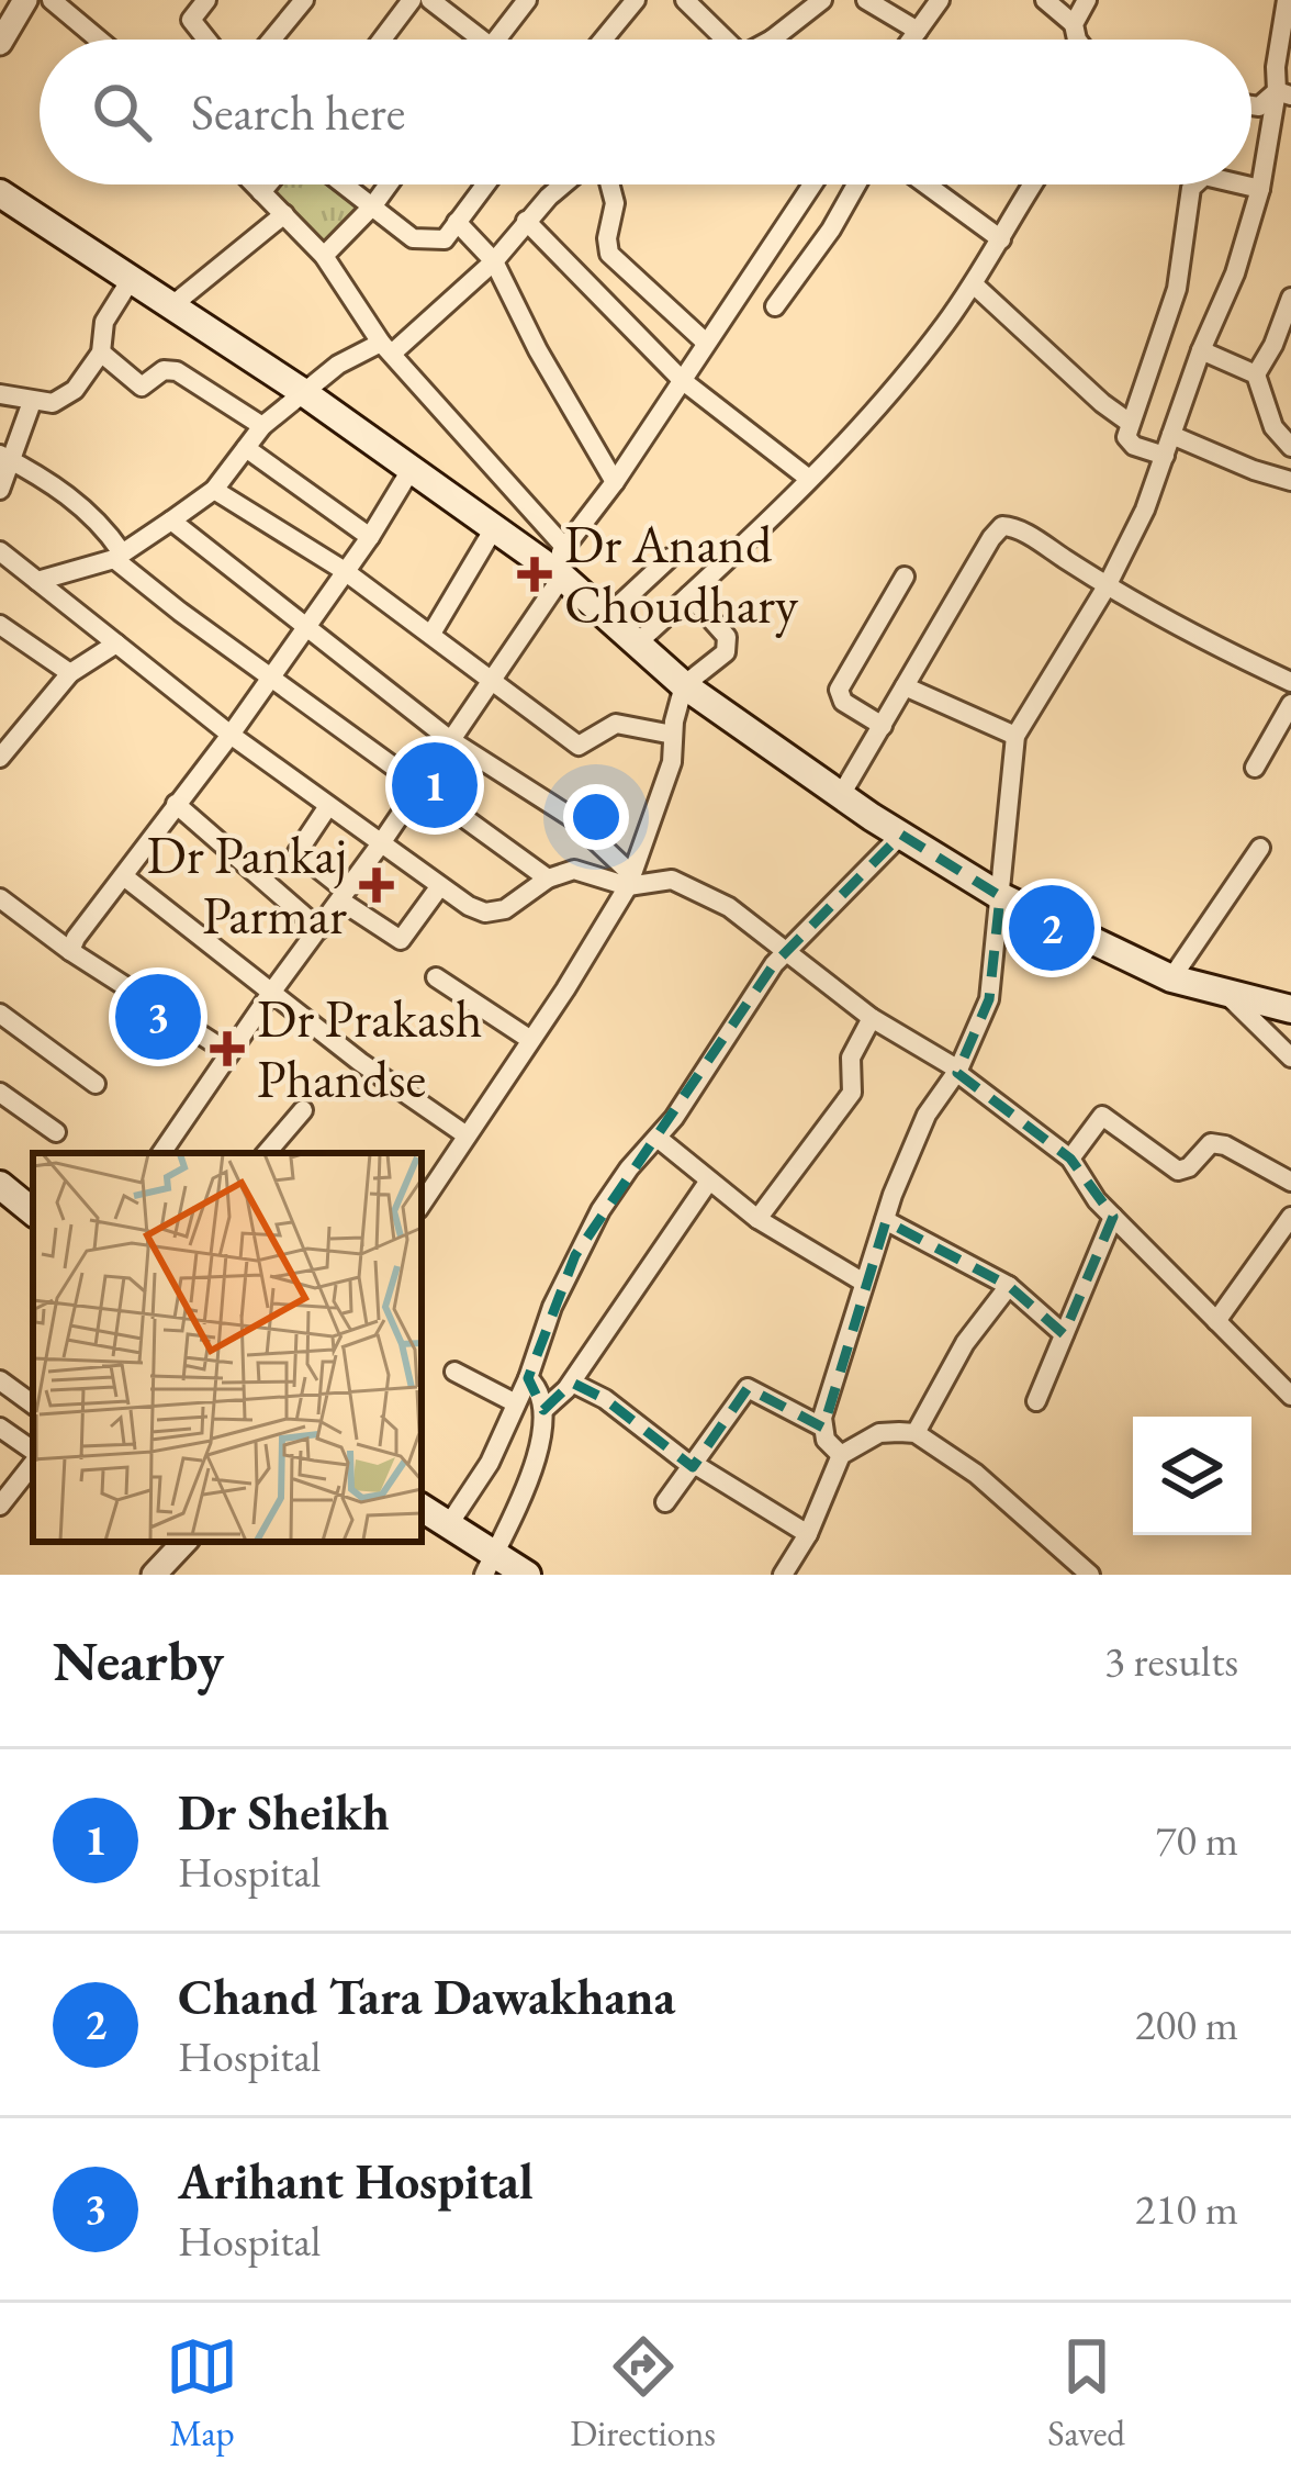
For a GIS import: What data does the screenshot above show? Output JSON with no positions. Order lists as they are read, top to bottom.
{
  "places": {
    "health": ["Dr Anand Choudhary", "Dr Pankaj Parmar", "Dr Prakash Phandse"]
  },
  "page": {
    "search": "Search here",
    "pins": ["1", "2", "3"],
    "heading": ["Nearby", "3 results"],
    "list": [
      {
        "mark": "1",
        "name": "Dr Sheikh",
        "note": "Hospital",
        "value": "70 m"
      },
      {
        "mark": "2",
        "name": "Chand Tara Dawakhana",
        "note": "Hospital",
        "value": "200 m"
      },
      {
        "mark": "3",
        "name": "Arihant Hospital",
        "note": "Hospital",
        "value": "210 m"
      }
    ],
    "nav": ["Map", "Directions", "Saved"]
  }
}
